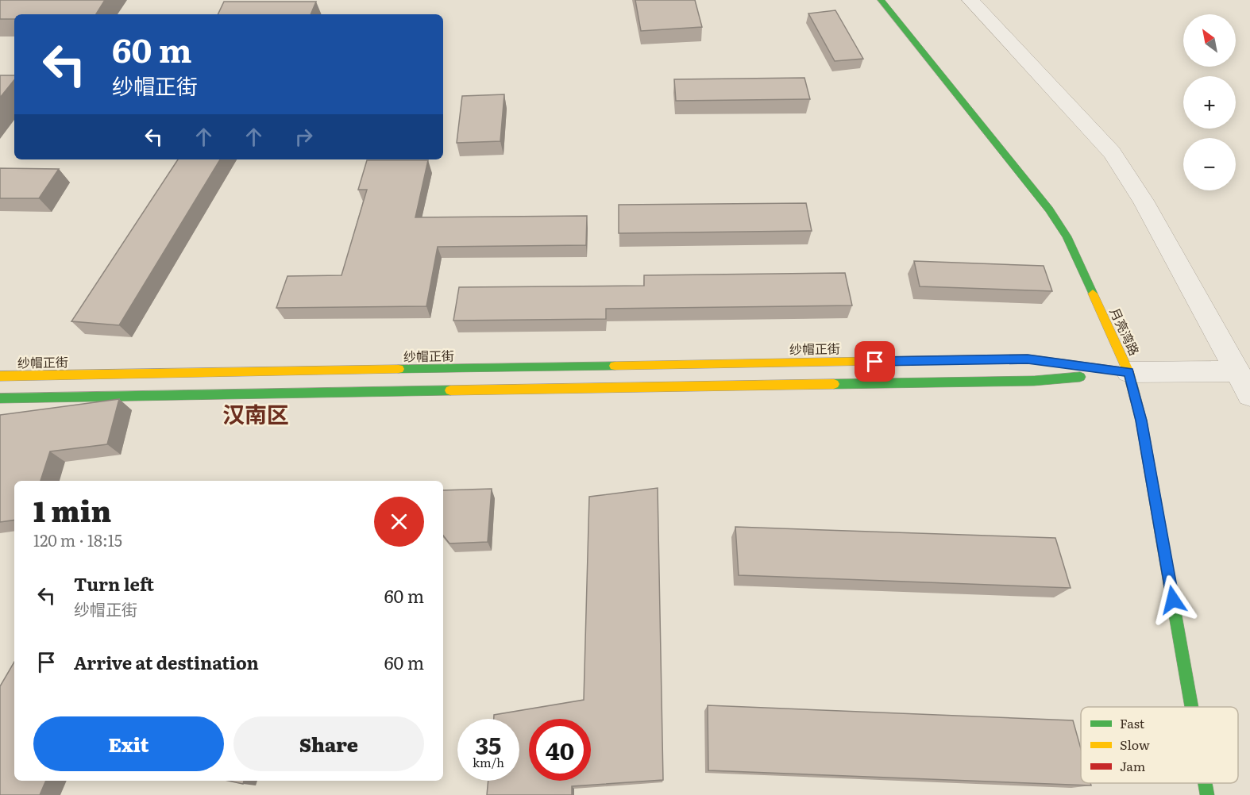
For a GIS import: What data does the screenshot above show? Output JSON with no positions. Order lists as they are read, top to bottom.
{
  "streets": {
    "main road": ["月亮湾路", "纱帽正街"]
  },
  "crossings": [
    ["月亮湾路", "纱帽正街"]
  ],
  "districts": ["汉南区"],
  "legend": ["Fast", "Slow", "Jam"],
  "north": "top left",
  "page": {
    "map_buttons": ["+", "−"],
    "turn": ["60 m", "纱帽正街"],
    "heading": ["1 min", "120 m · 18:15"],
    "list": [
      {
        "name": "Turn left",
        "note": "纱帽正街",
        "value": "60 m"
      },
      {
        "name": "Arrive at destination",
        "value": "60 m"
      }
    ],
    "buttons": ["Exit", "Share"],
    "speed": "35 km/h",
    "limit": "40"
  }
}
